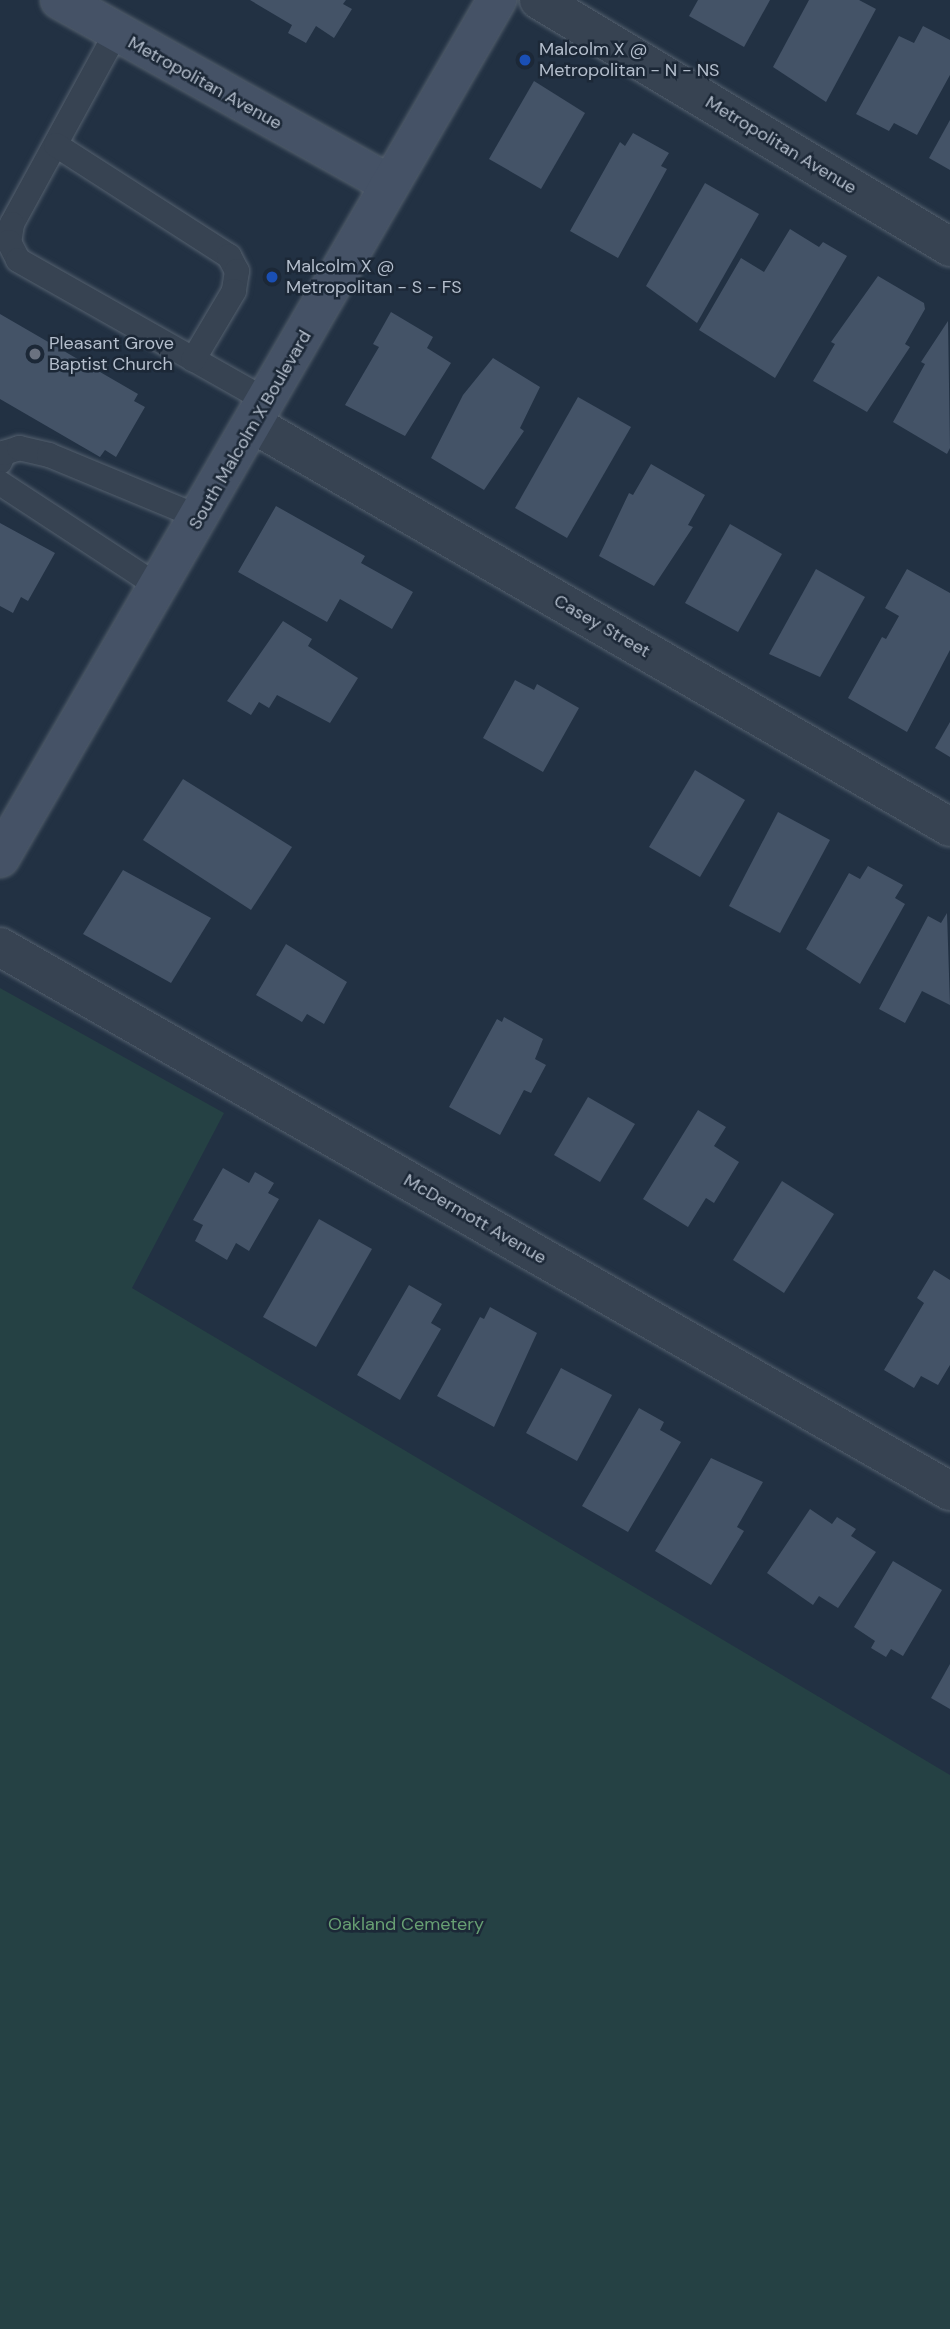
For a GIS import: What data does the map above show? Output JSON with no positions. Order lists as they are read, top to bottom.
{
  "streets": {
    "street": [
      "Metropolitan Avenue",
      "South Malcolm X Boulevard",
      "Casey Street",
      "McDermott Avenue"
    ]
  },
  "crossings": [
    ["Metropolitan Avenue", "South Malcolm X Boulevard"],
    ["South Malcolm X Boulevard", "Casey Street"]
  ],
  "parks": ["Oakland Cemetery"],
  "places": ["Malcolm X @ Metropolitan - N - NS", "Malcolm X @ Metropolitan - S - FS", "Pleasant Grove Baptist Church"]
}
